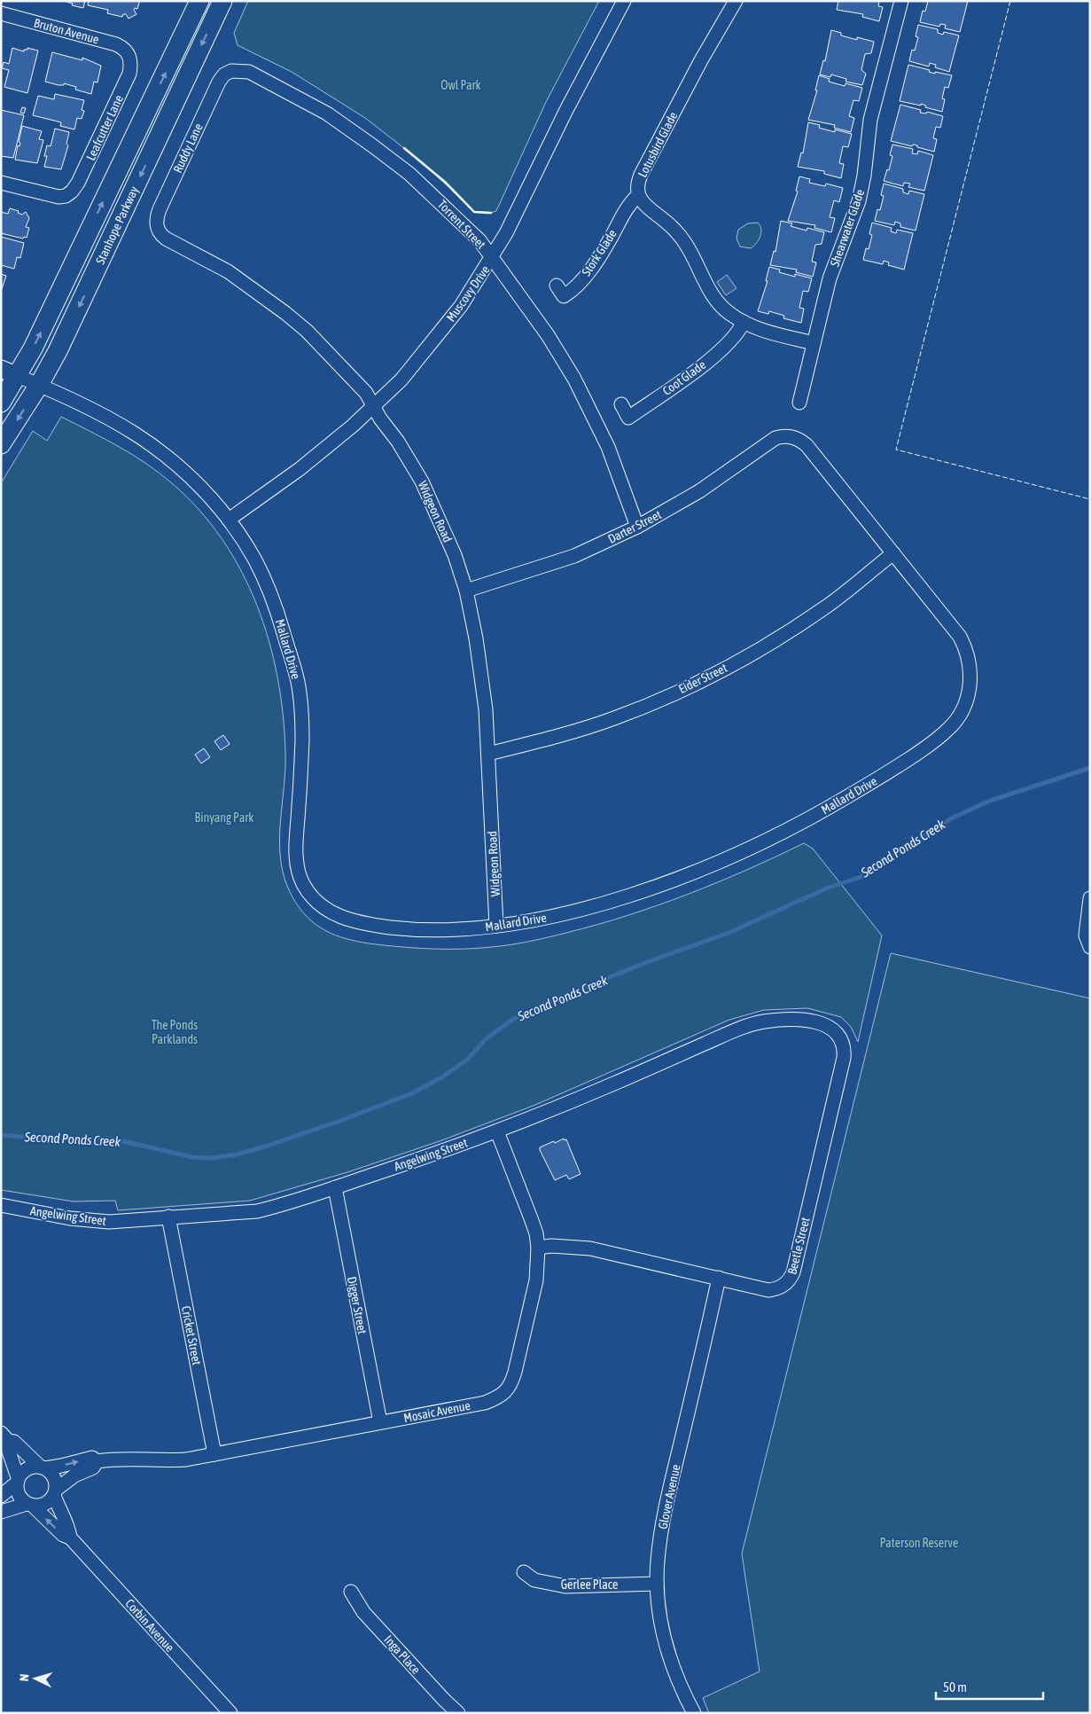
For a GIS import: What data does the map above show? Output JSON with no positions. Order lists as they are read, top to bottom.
{
  "streets": {
    "main road": ["Stanhope Parkway"],
    "street": [
      "Bruton Avenue",
      "Leafcutter Lane",
      "Lotusbird Glade",
      "Ruddy Lane",
      "Torrent Street",
      "Shearwater Glade",
      "Stork Glade",
      "Muscovy Drive",
      "Coot Glade",
      "Widgeon Road",
      "Darter Street",
      "Mallard Drive",
      "Eider Street",
      "Angelwing Street",
      "Beetle Street",
      "Digger Street",
      "Cricket Street",
      "Mosaic Avenue",
      "Glover Avenue",
      "Gerlee Place",
      "Corbin Avenue",
      "Inga Place"
    ]
  },
  "crossings": [
    ["Bruton Avenue", "Leafcutter Lane"],
    ["Lotusbird Glade", "Shearwater Glade"],
    ["Lotusbird Glade", "Stork Glade"],
    ["Lotusbird Glade", "Coot Glade"],
    ["Ruddy Lane", "Torrent Street"],
    ["Ruddy Lane", "Widgeon Road"],
    ["Torrent Street", "Muscovy Drive"],
    ["Torrent Street", "Darter Street"],
    ["Stanhope Parkway", "Mallard Drive"],
    ["Muscovy Drive", "Widgeon Road"],
    ["Muscovy Drive", "Mallard Drive"],
    ["Widgeon Road", "Darter Street"],
    ["Widgeon Road", "Mallard Drive"],
    ["Widgeon Road", "Eider Street"],
    ["Darter Street", "Mallard Drive"],
    ["Mallard Drive", "Eider Street"],
    ["Angelwing Street", "Beetle Street"],
    ["Angelwing Street", "Digger Street"],
    ["Angelwing Street", "Cricket Street"],
    ["Angelwing Street", "Mosaic Avenue"],
    ["Beetle Street", "Mosaic Avenue"],
    ["Beetle Street", "Glover Avenue"],
    ["Digger Street", "Mosaic Avenue"],
    ["Cricket Street", "Mosaic Avenue"],
    ["Mosaic Avenue", "Corbin Avenue"],
    ["Glover Avenue", "Gerlee Place"]
  ],
  "water": ["Second Ponds Creek"],
  "parks": [
    "Owl Park",
    "Binyang Park",
    "The Ponds Parklands",
    "Paterson Reserve"
  ],
  "scale_bar": "50 m",
  "north": "left"
}
